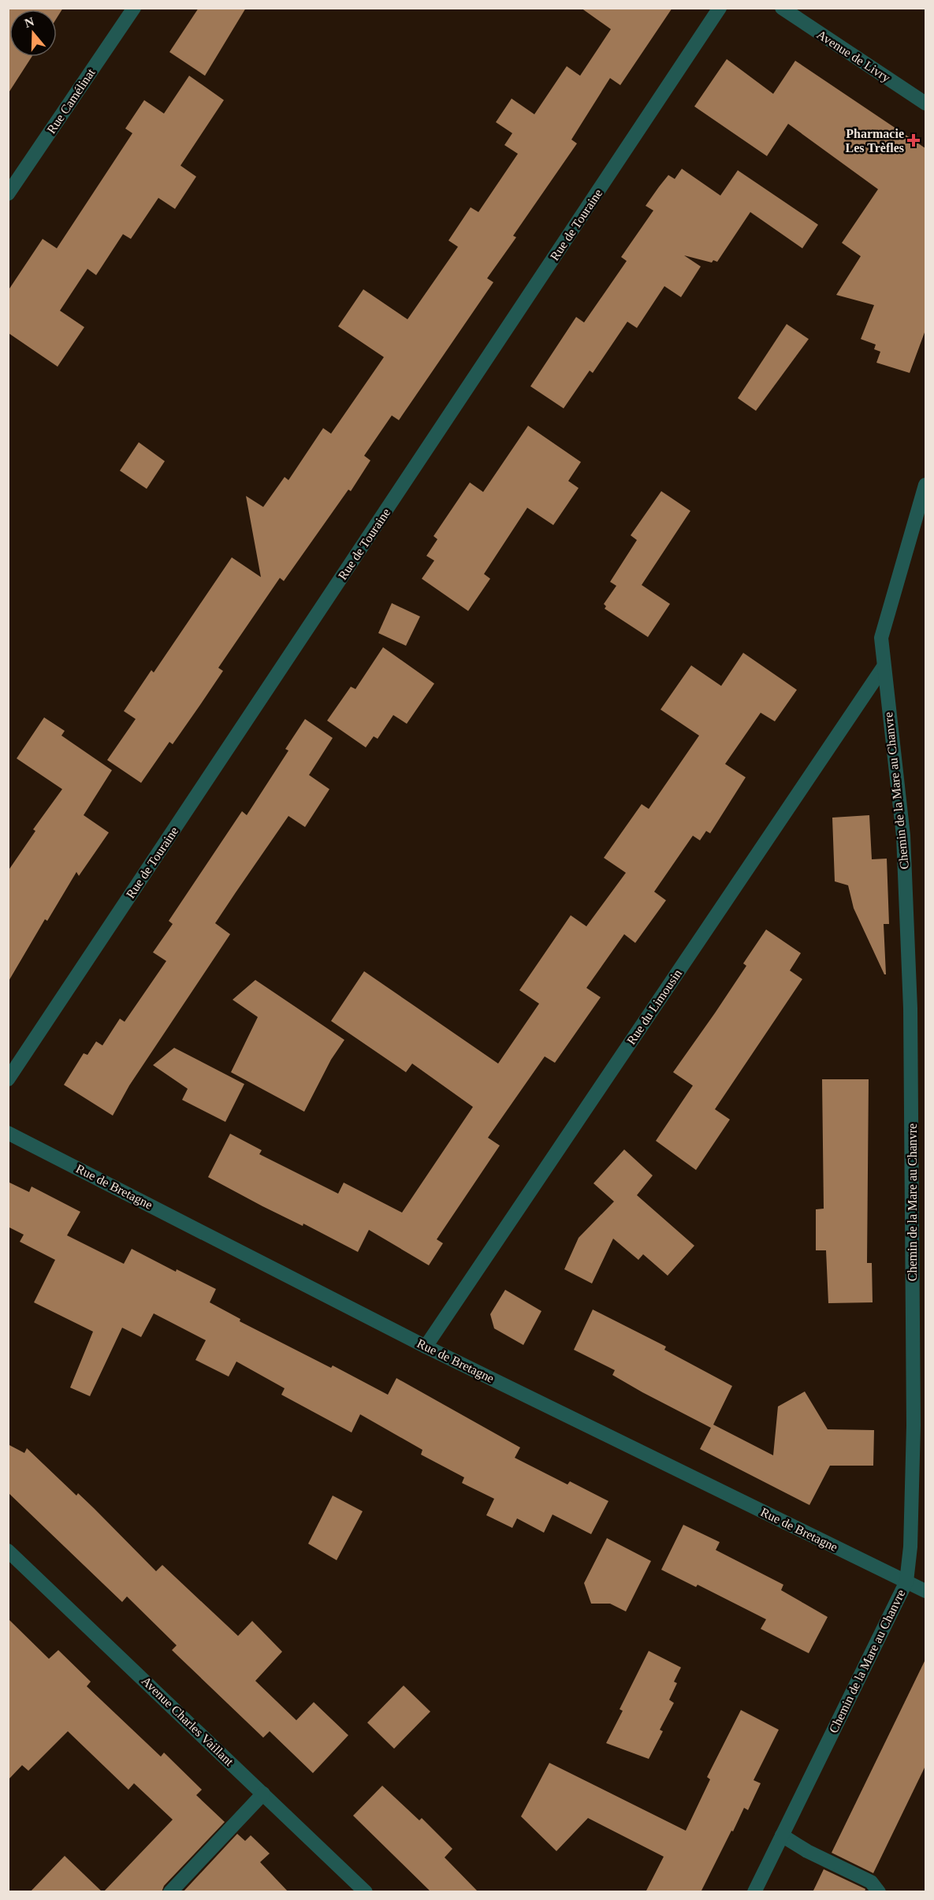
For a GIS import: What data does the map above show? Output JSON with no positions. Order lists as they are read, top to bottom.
{
  "streets": {
    "street": [
      "Avenue de Livry",
      "Rue Camélinat",
      "Rue de Touraine",
      "Chemin de la Mare au Chanvre",
      "Rue du Limousin",
      "Rue de Bretagne",
      "Avenue Charles Vaillant"
    ]
  },
  "crossings": [
    ["Chemin de la Mare au Chanvre", "Rue du Limousin"],
    ["Chemin de la Mare au Chanvre", "Rue de Bretagne"],
    ["Rue du Limousin", "Rue de Bretagne"]
  ],
  "places": {
    "health": ["Pharmacie Les Trèfles"]
  },
  "north": "top"
}
